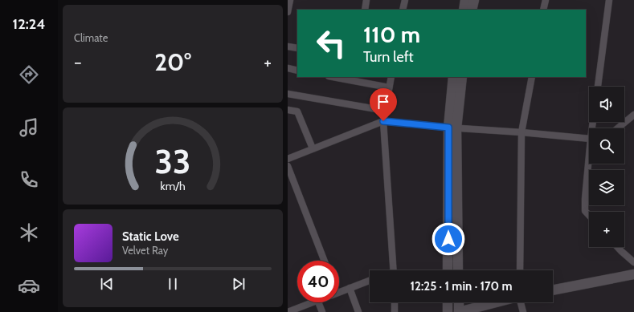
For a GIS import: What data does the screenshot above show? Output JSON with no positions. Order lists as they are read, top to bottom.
{
  "page": {
    "tabs": "12:24",
    "tile": "Climate",
    "turn": ["110 m", "Turn left"],
    "heat": ["−", "20°", "+"],
    "map_buttons": "+",
    "song": ["Static Love", "Velvet Ray"],
    "limit": "40",
    "trip": "12:25 · 1 min · 170 m",
    "gauge": ["33", "km/h"]
  }
}
